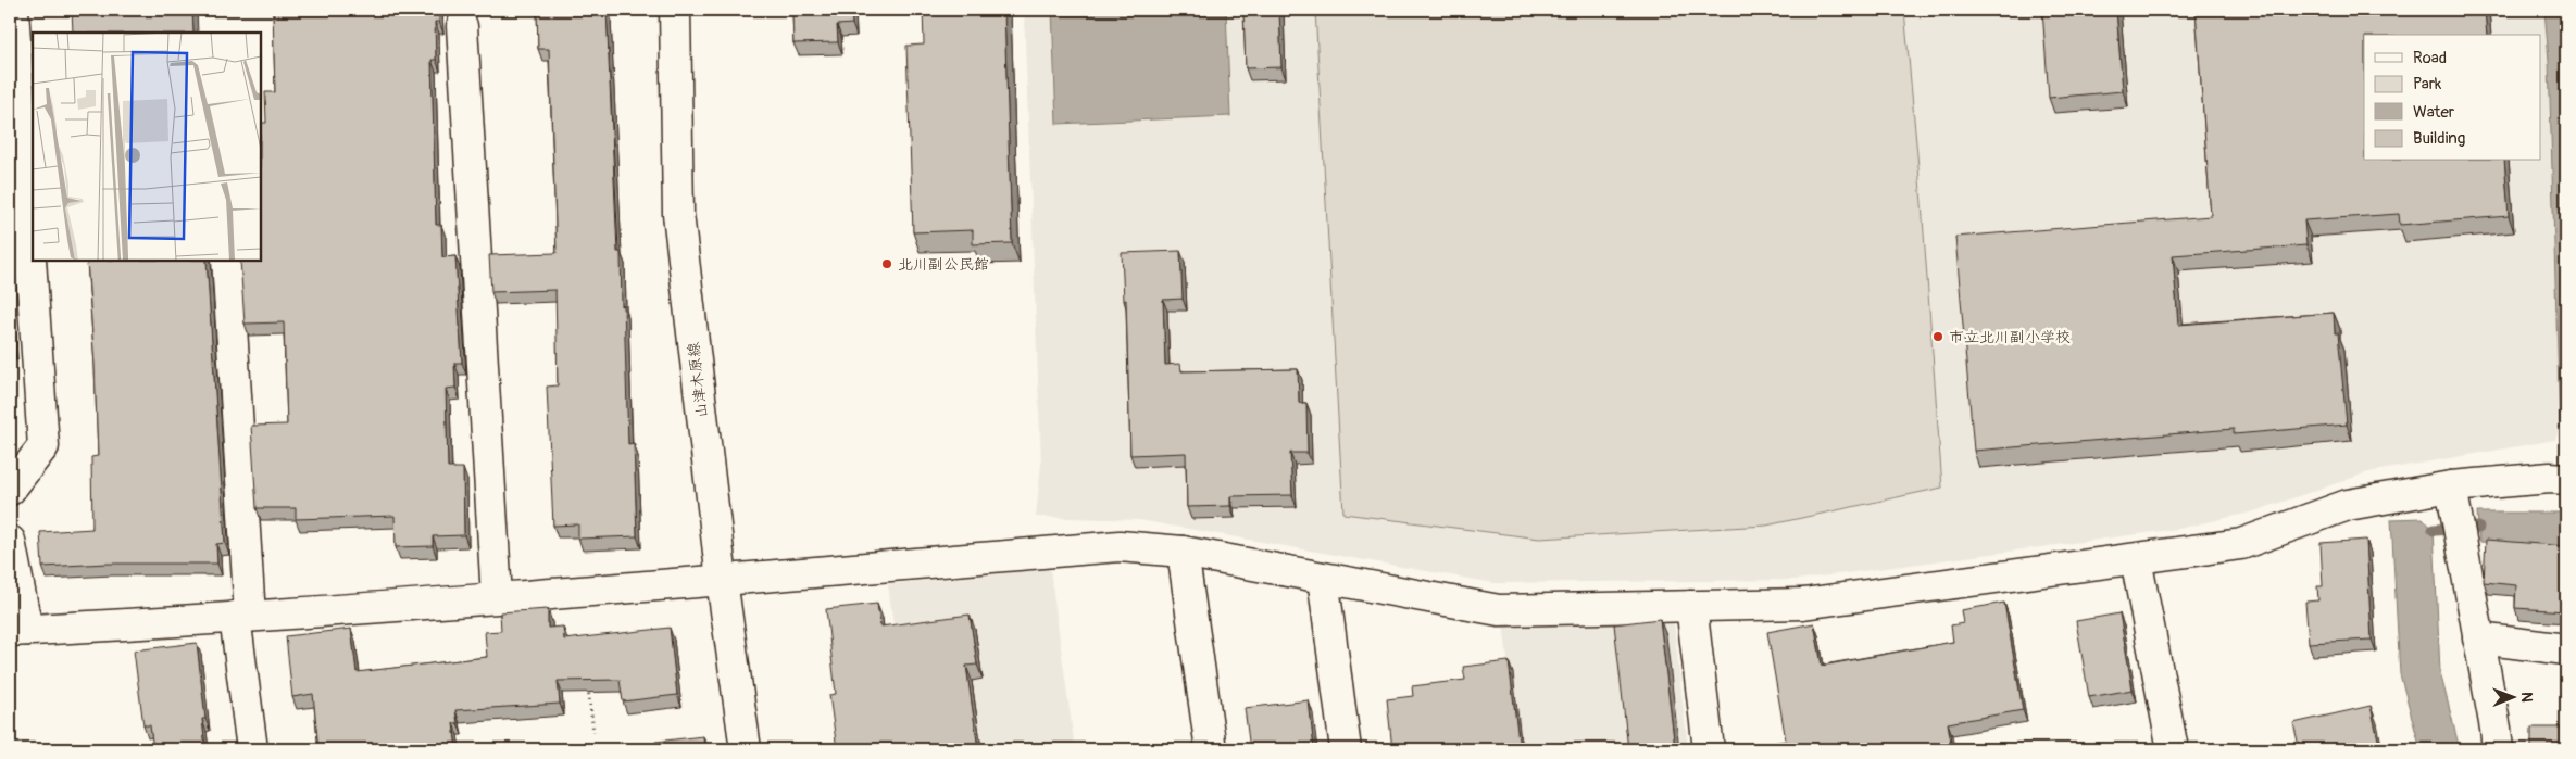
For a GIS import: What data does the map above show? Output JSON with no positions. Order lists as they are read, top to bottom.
{
  "streets": {
    "street": ["山津木原線"]
  },
  "places": ["北川副公民館", "市立北川副小学校"],
  "legend": [
    "Road",
    "Park",
    "Water",
    "Building"
  ],
  "north": "right"
}
